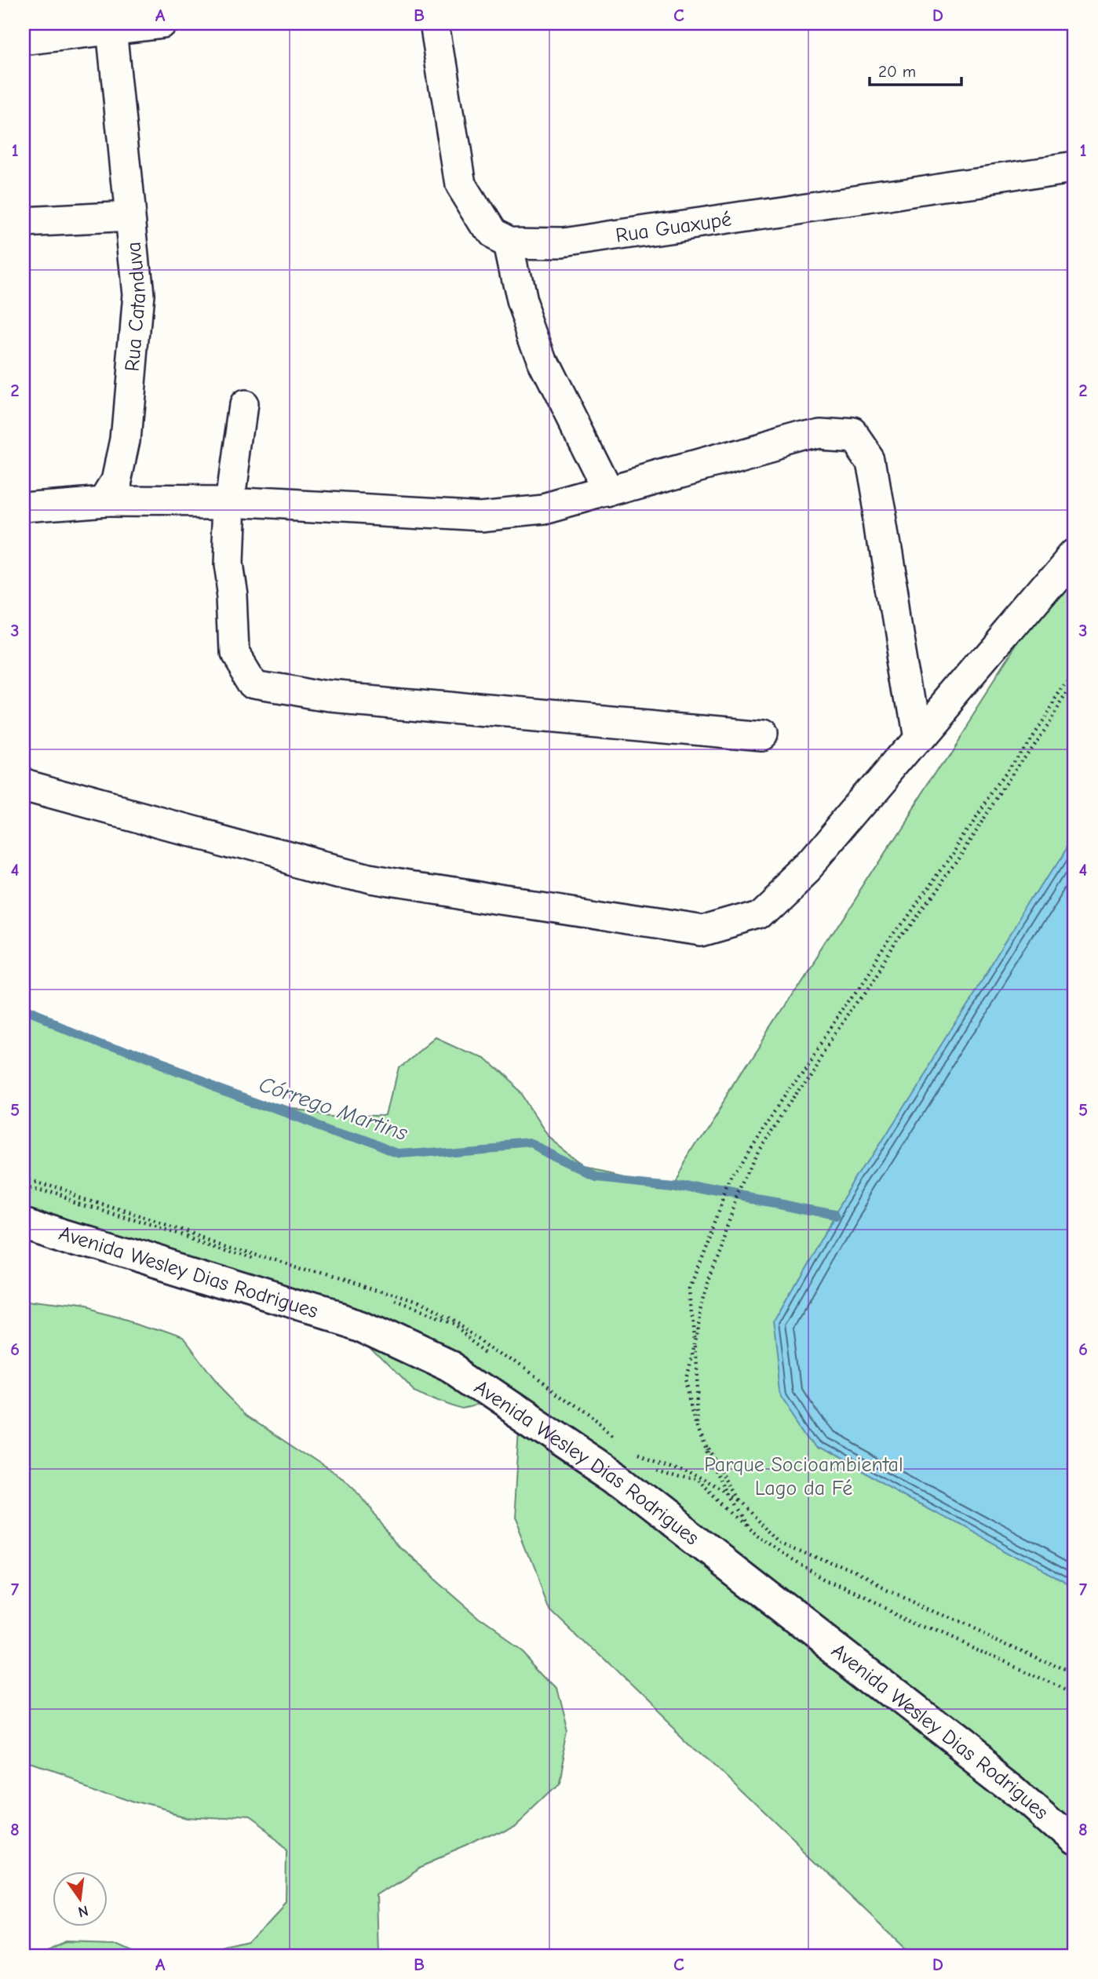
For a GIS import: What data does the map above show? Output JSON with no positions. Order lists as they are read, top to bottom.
{
  "streets": {
    "street": ["Rua Guaxupé", "Rua Catanduva", "Avenida Wesley Dias Rodrigues"]
  },
  "water": ["Córrego Martins"],
  "parks": ["Parque Socioambiental Lago da Fé"],
  "scale_bar": "20 m",
  "north": "bottom",
  "grid": {
    "columns": [
      "A",
      "B",
      "C",
      "D"
    ],
    "rows": [
      "1",
      "2",
      "3",
      "4",
      "5",
      "6",
      "7",
      "8"
    ]
  }
}
